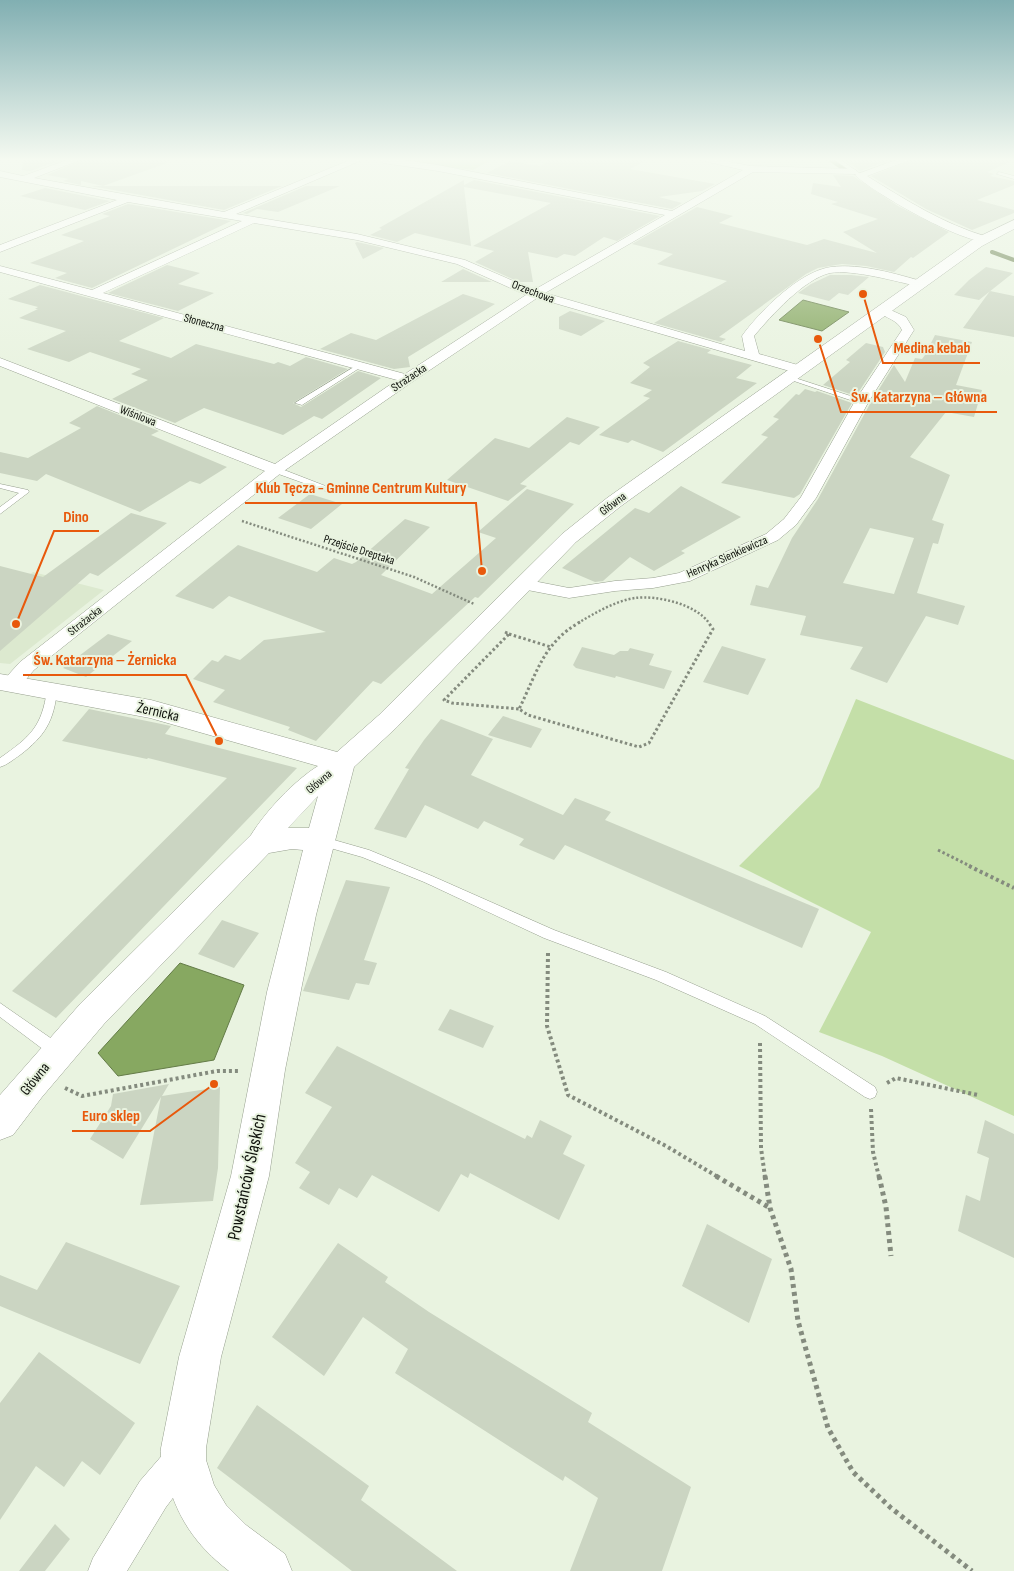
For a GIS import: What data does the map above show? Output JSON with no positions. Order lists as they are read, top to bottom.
{
  "streets": {
    "street": [
      "Orzechowa",
      "Słoneczna",
      "Strażacka",
      "Wiśniowa",
      "Główna",
      "Henryka Sienkiewicza",
      "Żernicka",
      "Powstańców Śląskich"
    ],
    "path": ["Przejście Dreptaka"]
  },
  "crossings": [
    ["Orzechowa", "Strażacka"],
    ["Orzechowa", "Główna"],
    ["Słoneczna", "Strażacka"],
    ["Strażacka", "Wiśniowa"],
    ["Strażacka", "Żernicka"],
    ["Główna", "Przejście Dreptaka"],
    ["Główna", "Henryka Sienkiewicza"],
    ["Główna", "Żernicka"],
    ["Główna", "Powstańców Śląskich"],
    ["Żernicka", "Powstańców Śląskich"]
  ],
  "places": [
    "Medina kebab",
    "Św. Katarzyna – Główna",
    "Klub Tęcza - Gminne Centrum Kultury",
    "Dino",
    "Św. Katarzyna – Żernicka",
    "Euro sklep"
  ]
}
